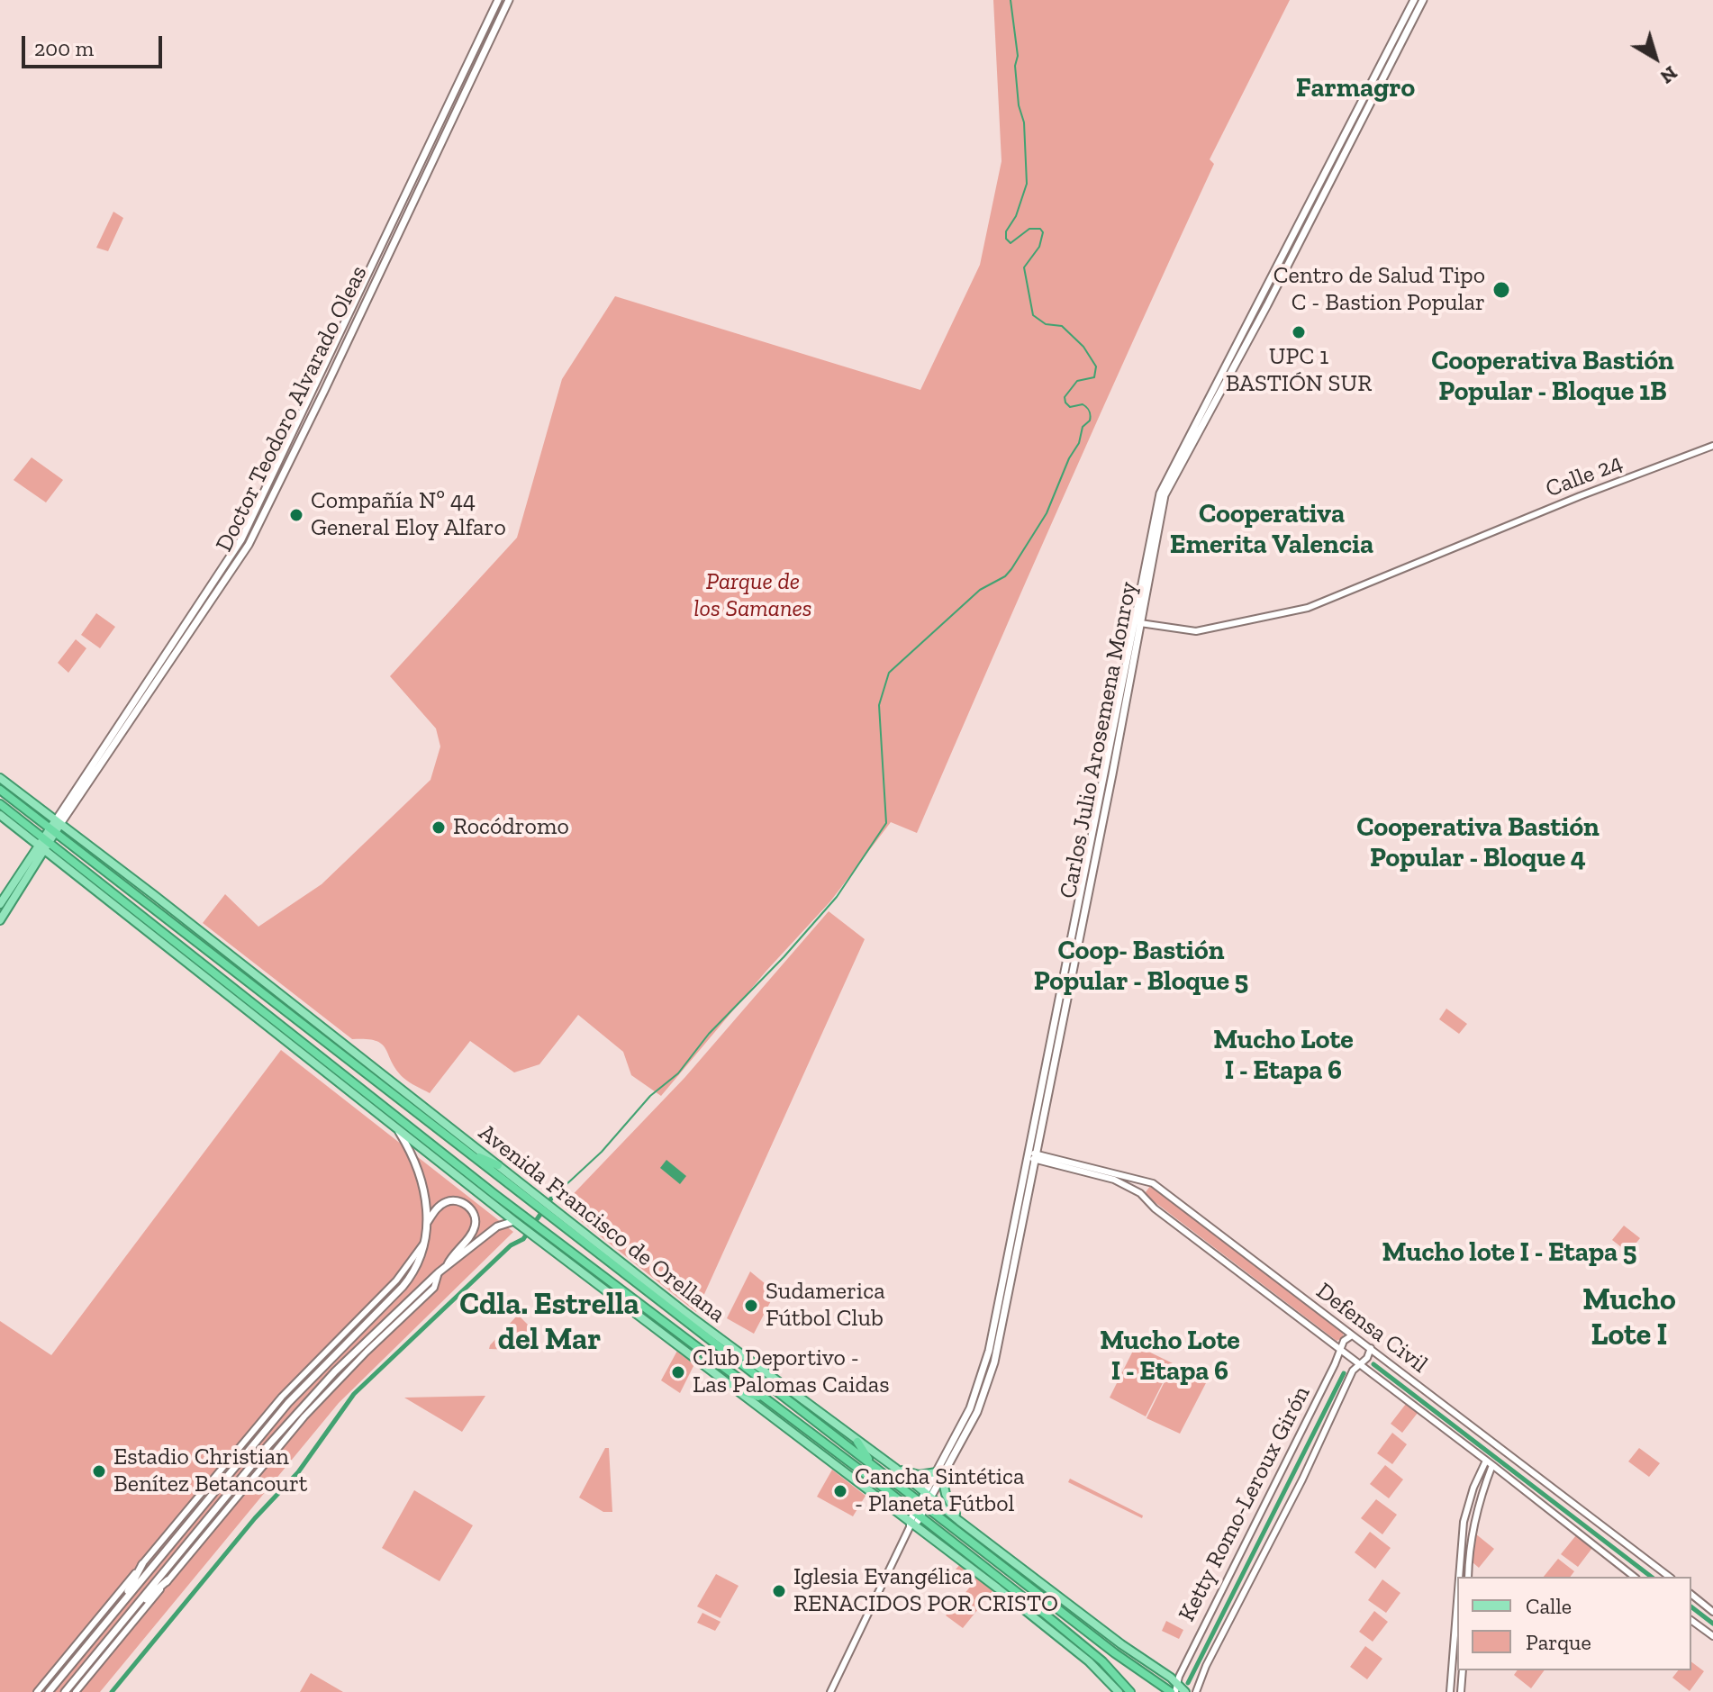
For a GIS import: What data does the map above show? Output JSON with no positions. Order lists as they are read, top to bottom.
{
  "streets": {
    "highway": ["Avenida Francisco de Orellana"],
    "main road": ["Doctor Teodoro Alvarado Oleas", "Carlos Julio Arosemena Monroy"],
    "street": ["Calle 24", "Defensa Civil", "Ketty Romo-Leroux Girón"]
  },
  "crossings": [
    ["Doctor Teodoro Alvarado Oleas", "Avenida Francisco de Orellana"],
    ["Calle 24", "Carlos Julio Arosemena Monroy"],
    ["Carlos Julio Arosemena Monroy", "Avenida Francisco de Orellana"],
    ["Carlos Julio Arosemena Monroy", "Defensa Civil"],
    ["Avenida Francisco de Orellana", "Ketty Romo-Leroux Girón"],
    ["Defensa Civil", "Ketty Romo-Leroux Girón"]
  ],
  "districts": [
    "Farmagro",
    "Cooperativa Bastión Popular - Bloque 1B",
    "Cooperativa Emerita Valencia",
    "Cooperativa Bastión Popular - Bloque 4",
    "Coop- Bastión Popular - Bloque 5",
    "Mucho Lote I - Etapa 6",
    "Mucho lote I - Etapa 5",
    "Mucho Lote I",
    "Cdla. Estrella del Mar",
    "Mucho Lote I - Etapa 6"
  ],
  "parks": ["Parque de los Samanes"],
  "places": [
    "Centro de Salud Tipo C - Bastion Popular",
    "UPC 1 BASTIÓN SUR",
    "Compañía Nº 44 General Eloy Alfaro",
    "Rocódromo",
    "Sudamerica Fútbol Club",
    "Club Deportivo - Las Palomas Caidas",
    "Estadio Christian Benítez Betancourt",
    "Cancha Sintética - Planeta Fútbol",
    "Iglesia Evangélica RENACIDOS POR CRISTO"
  ],
  "legend": ["Calle", "Parque"],
  "scale_bar": "200 m",
  "north": "bottom right"
}
